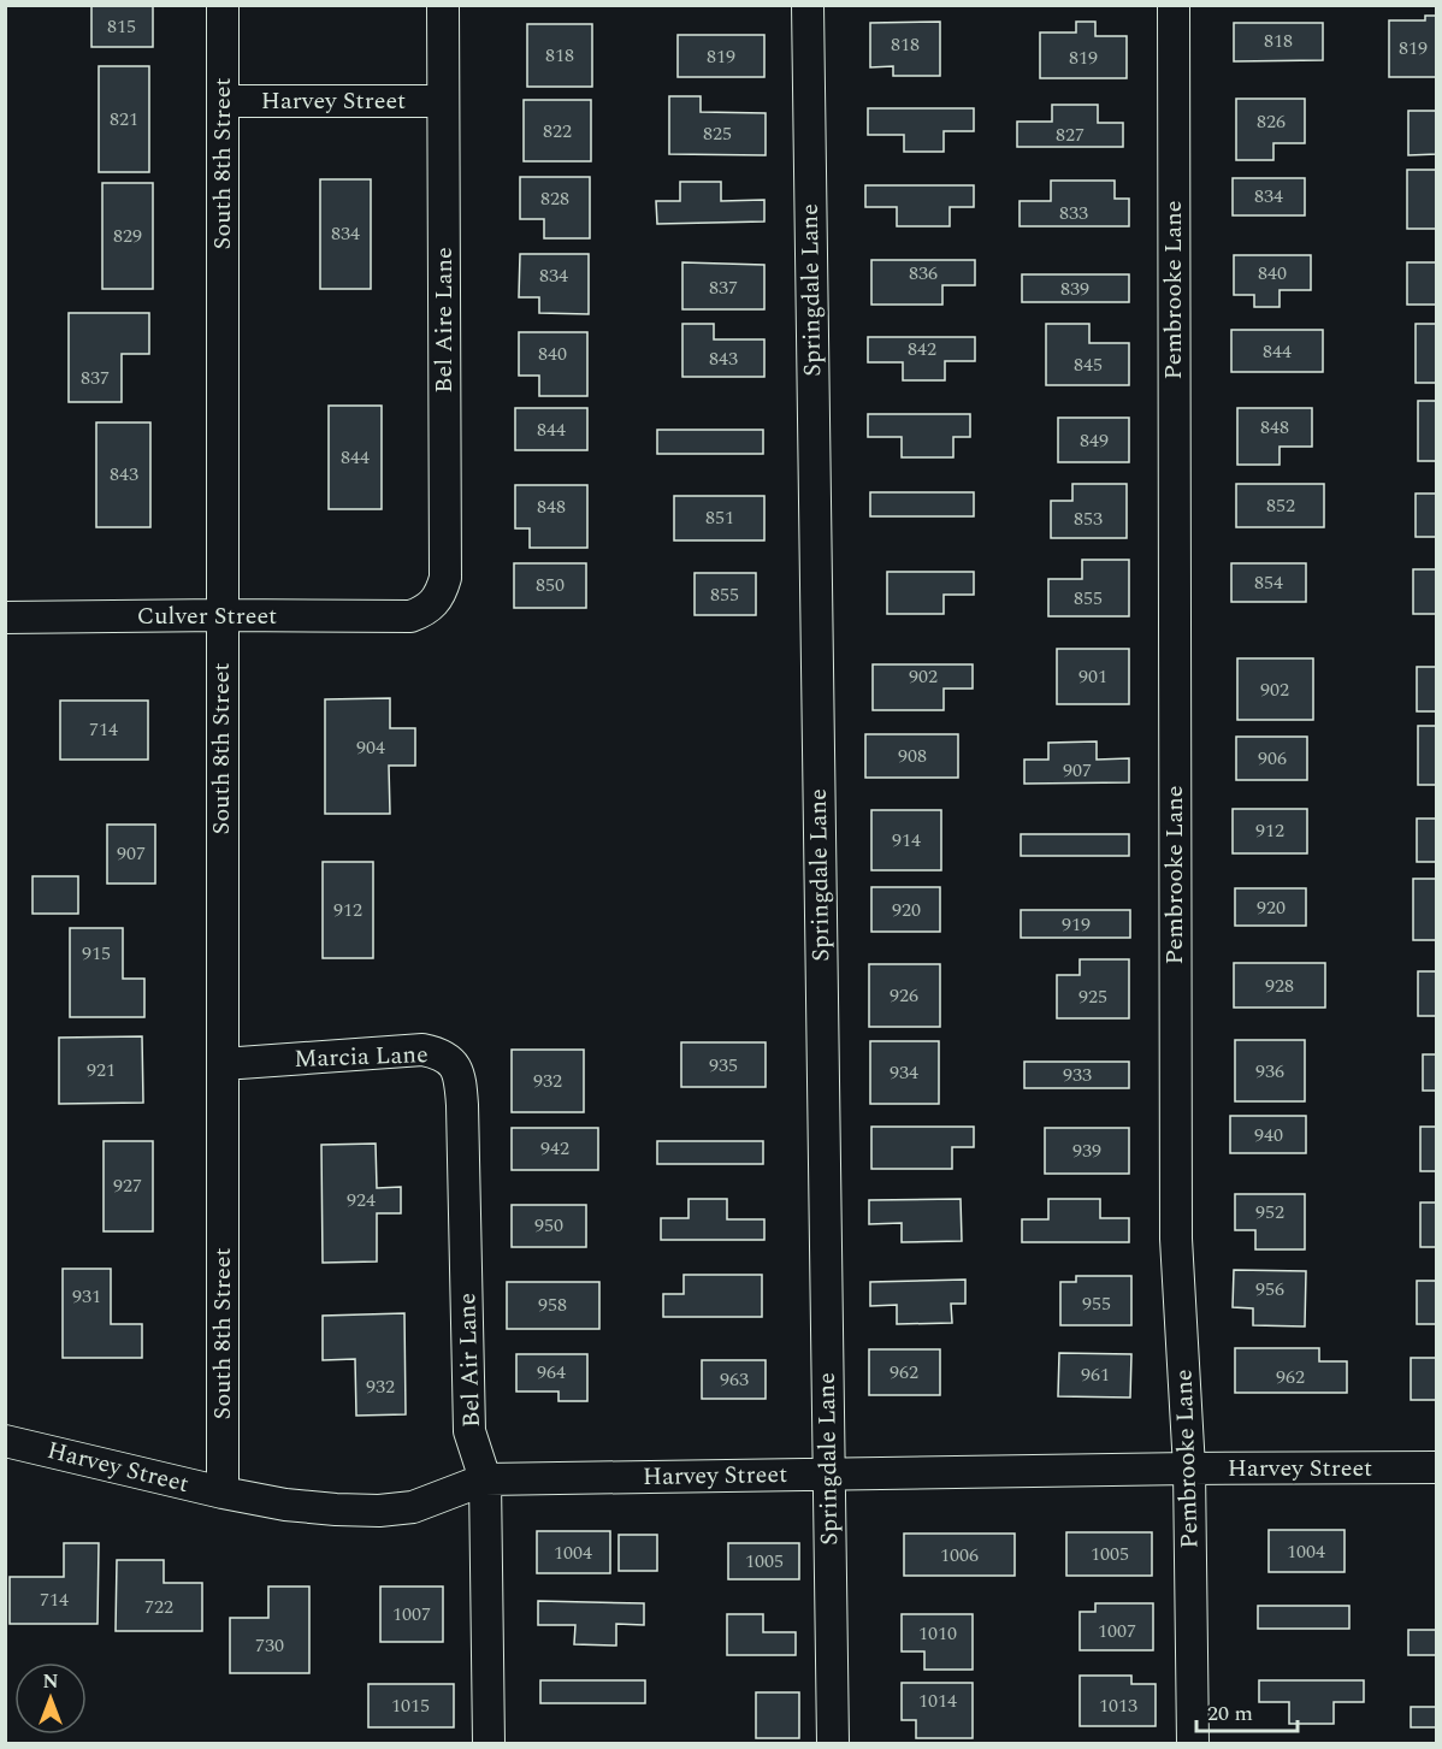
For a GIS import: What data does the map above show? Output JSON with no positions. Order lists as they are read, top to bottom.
{
  "streets": {
    "street": [
      "Harvey Street",
      "South 8th Street",
      "Springdale Lane",
      "Pembrooke Lane",
      "Bel Aire Lane",
      "Culver Street",
      "Marcia Lane",
      "Bel Air Lane"
    ]
  },
  "crossings": [
    ["Harvey Street", "South 8th Street"],
    ["Harvey Street", "Springdale Lane"],
    ["Harvey Street", "Pembrooke Lane"],
    ["Harvey Street", "Bel Aire Lane"],
    ["Harvey Street", "Bel Air Lane"],
    ["South 8th Street", "Culver Street"],
    ["South 8th Street", "Marcia Lane"],
    ["Bel Aire Lane", "Culver Street"],
    ["Marcia Lane", "Bel Air Lane"]
  ],
  "house_numbers": [
    "815",
    "818",
    "818",
    "819",
    "818",
    "819",
    "819",
    "821",
    "826",
    "822",
    "825",
    "827",
    "834",
    "828",
    "833",
    "834",
    "829",
    "836",
    "840",
    "834",
    "837",
    "839",
    "842",
    "844",
    "840",
    "843",
    "845",
    "837",
    "848",
    "844",
    "849",
    "844",
    "843",
    "852",
    "848",
    "851",
    "853",
    "854",
    "850",
    "855",
    "855",
    "902",
    "901",
    "902",
    "714",
    "904",
    "908",
    "906",
    "907",
    "912",
    "914",
    "907",
    "920",
    "912",
    "920",
    "919",
    "915",
    "928",
    "926",
    "925",
    "935",
    "921",
    "936",
    "934",
    "933",
    "932",
    "940",
    "942",
    "939",
    "927",
    "924",
    "952",
    "950",
    "956",
    "931",
    "955",
    "958",
    "964",
    "962",
    "961",
    "962",
    "963",
    "932",
    "1004",
    "1004",
    "1005",
    "1006",
    "1005",
    "714",
    "722",
    "1007",
    "1007",
    "1010",
    "730",
    "1014",
    "1015",
    "1013"
  ],
  "scale_bar": "20 m",
  "north": "top"
}
